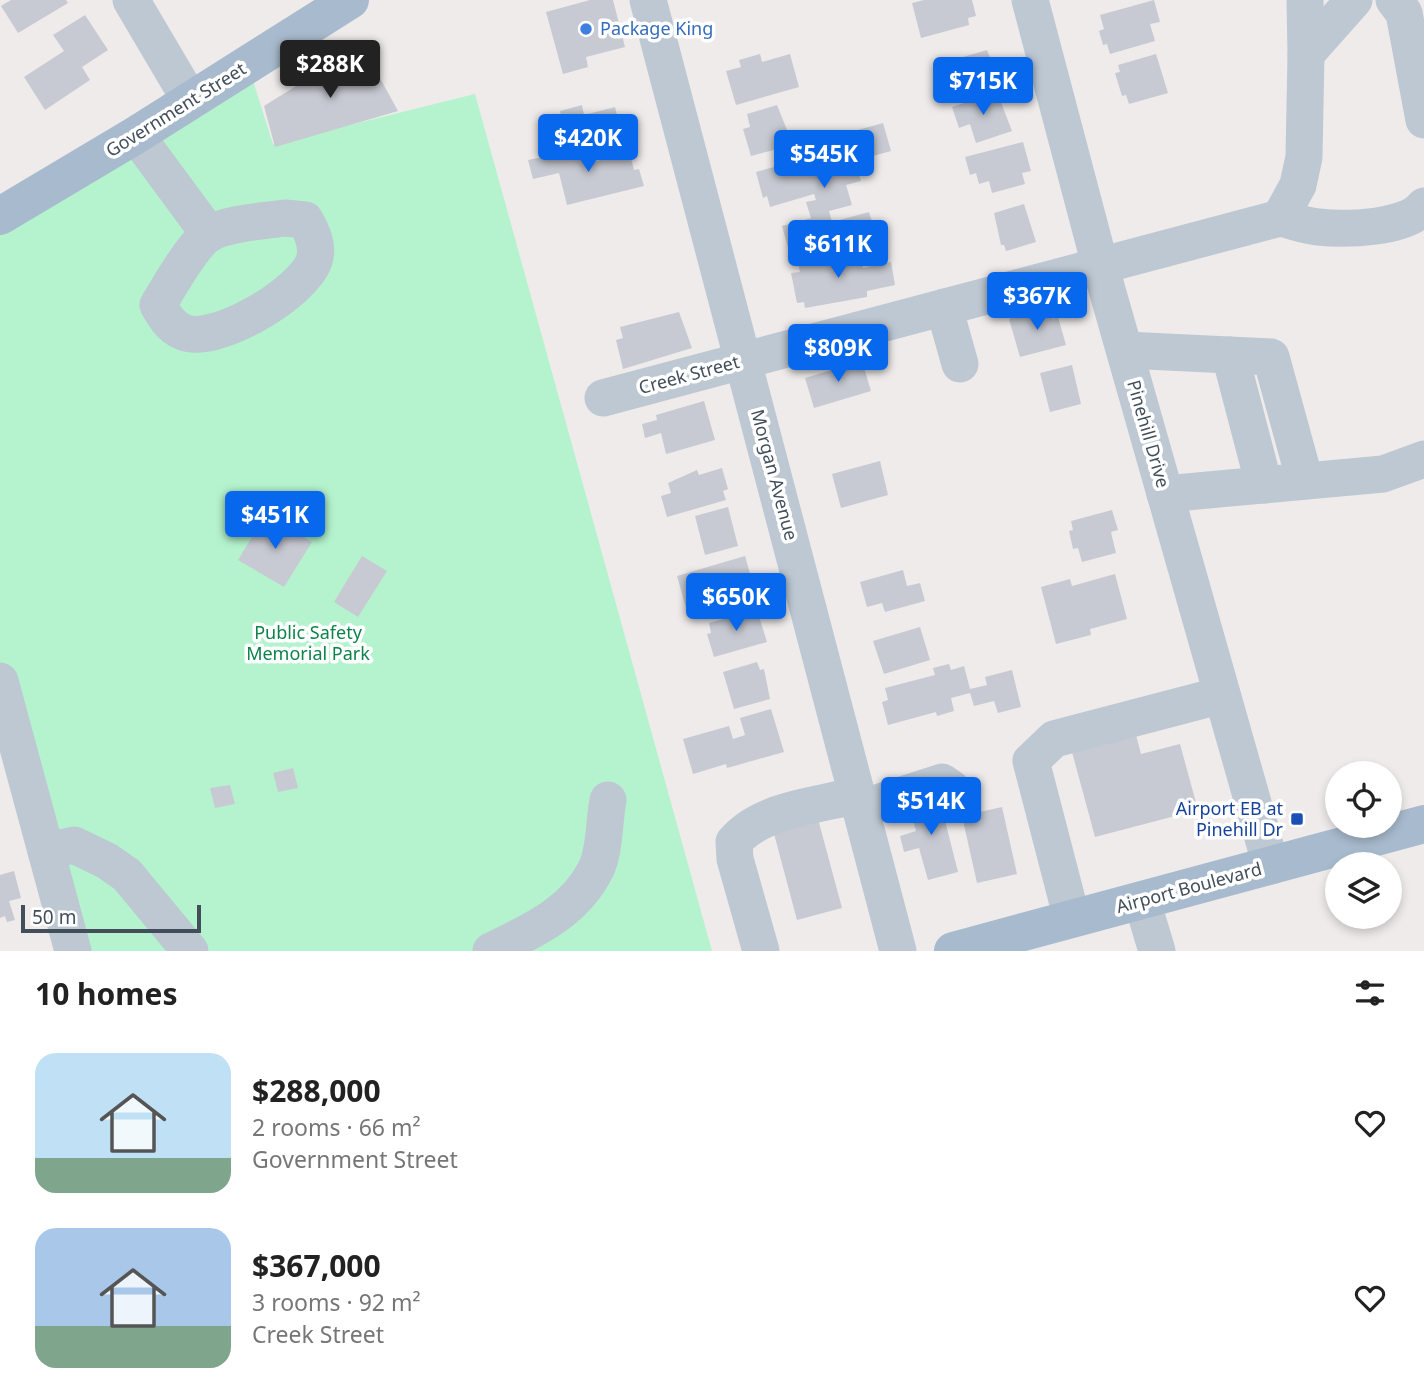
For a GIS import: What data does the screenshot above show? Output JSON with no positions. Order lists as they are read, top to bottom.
{
  "streets": {
    "main road": ["Government Street", "Airport Boulevard"],
    "street": ["Creek Street", "Pinehill Drive", "Morgan Avenue"]
  },
  "crossings": [
    ["Creek Street", "Pinehill Drive"],
    ["Creek Street", "Morgan Avenue"],
    ["Pinehill Drive", "Airport Boulevard"]
  ],
  "parks": ["Public Safety Memorial Park"],
  "places": {
    "other": ["Package King"],
    "transit": ["Airport EB at Pinehill Dr"]
  },
  "scale_bar": "50 m",
  "page": {
    "price": [
      "$288K",
      "$715K",
      "$420K",
      "$545K",
      "$611K",
      "$367K",
      "$809K",
      "$451K",
      "$650K",
      "$514K"
    ],
    "scale": "50 m",
    "heading": "10 homes",
    "list": [
      {
        "name": "$288,000",
        "note": "2 rooms · 66 m² · Government Street"
      },
      {
        "name": "$367,000",
        "note": "3 rooms · 92 m² · Creek Street"
      }
    ]
  }
}
